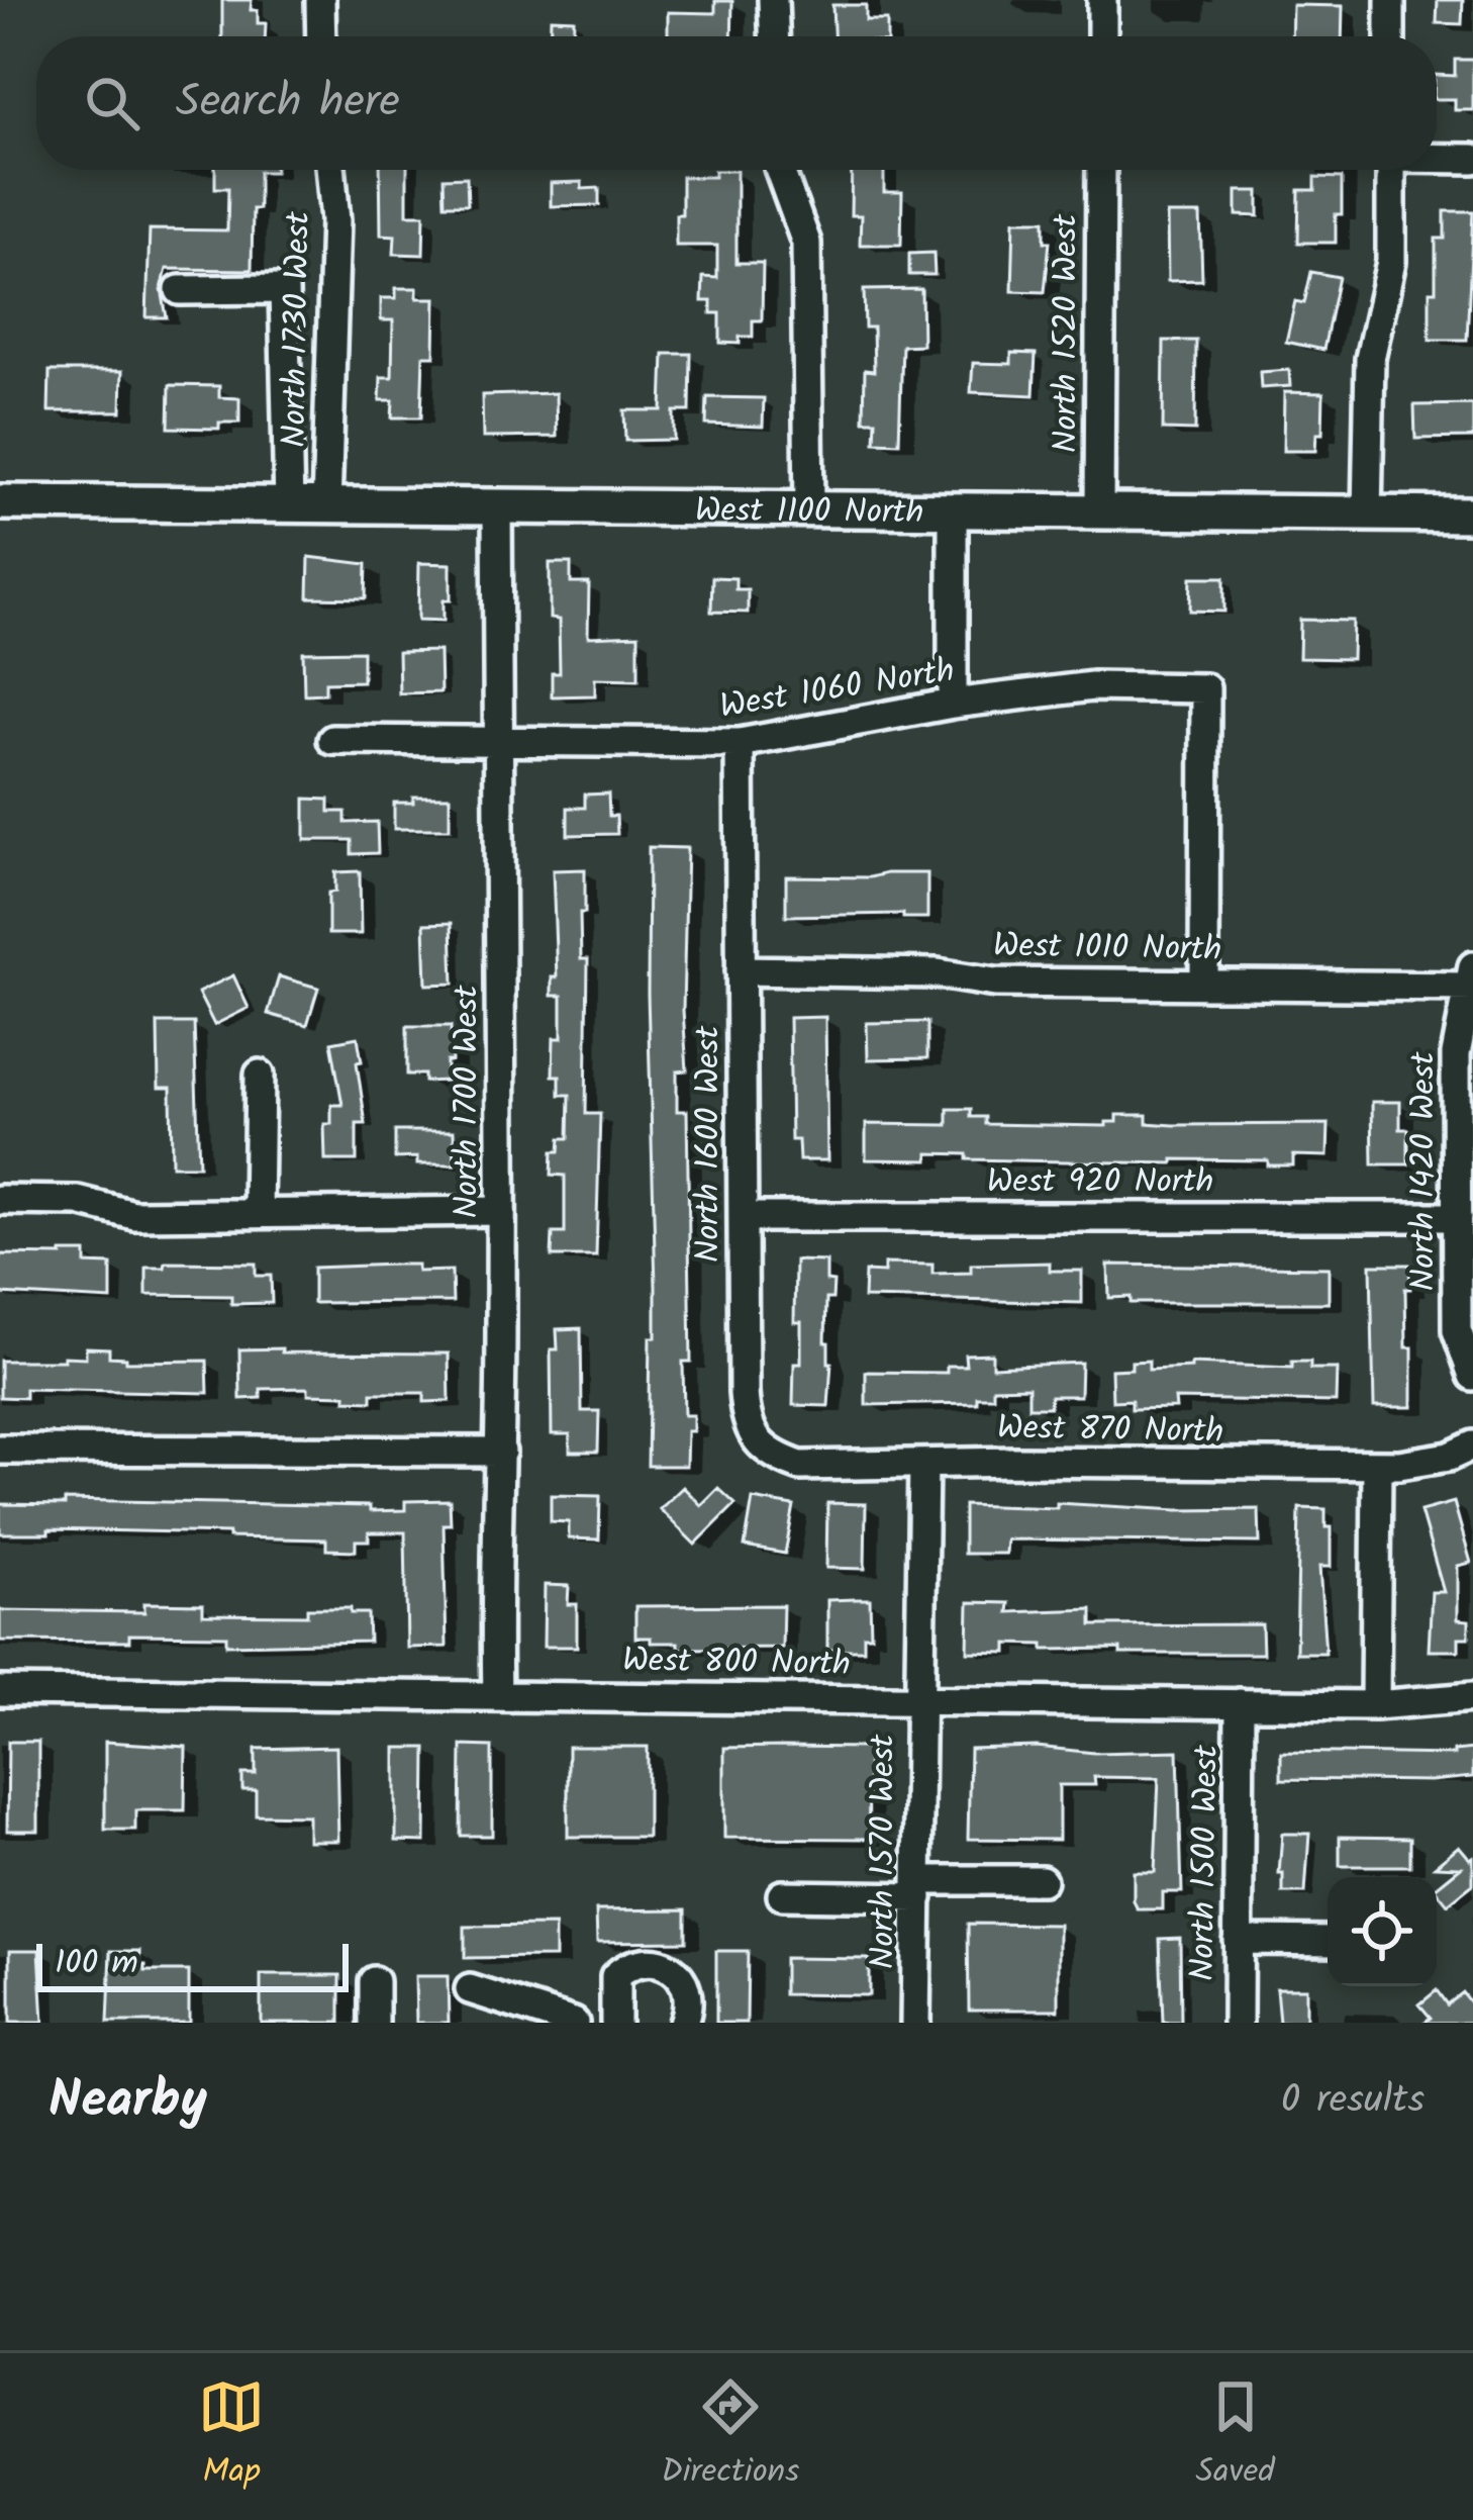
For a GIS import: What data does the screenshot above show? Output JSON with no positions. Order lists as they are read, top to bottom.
{
  "streets": {
    "main road": ["West 1100 North"],
    "street": [
      "North 1730 West",
      "North 1520 West",
      "West 1060 North",
      "West 1010 North",
      "North 1700 West",
      "North 1600 West",
      "North 1420 West",
      "West 920 North",
      "West 870 North",
      "West 800 North",
      "North 1570 West",
      "North 1500 West"
    ]
  },
  "crossings": [
    ["North 1730 West", "West 1100 North"],
    ["North 1520 West", "West 1100 North"],
    ["West 1100 North", "North 1700 West"],
    ["West 1060 North", "West 1010 North"],
    ["West 1060 North", "North 1700 West"],
    ["West 1060 North", "North 1600 West"],
    ["West 1010 North", "North 1600 West"],
    ["West 1010 North", "North 1420 West"],
    ["North 1700 West", "West 800 North"],
    ["North 1600 West", "West 920 North"],
    ["North 1600 West", "West 870 North"],
    ["North 1420 West", "West 920 North"],
    ["West 870 North", "North 1570 West"],
    ["West 800 North", "North 1570 West"],
    ["West 800 North", "North 1500 West"]
  ],
  "scale_bar": "100 m",
  "page": {
    "search": "Search here",
    "scale": "100 m",
    "heading": ["Nearby", "0 results"],
    "nav": ["Map", "Directions", "Saved"]
  }
}
